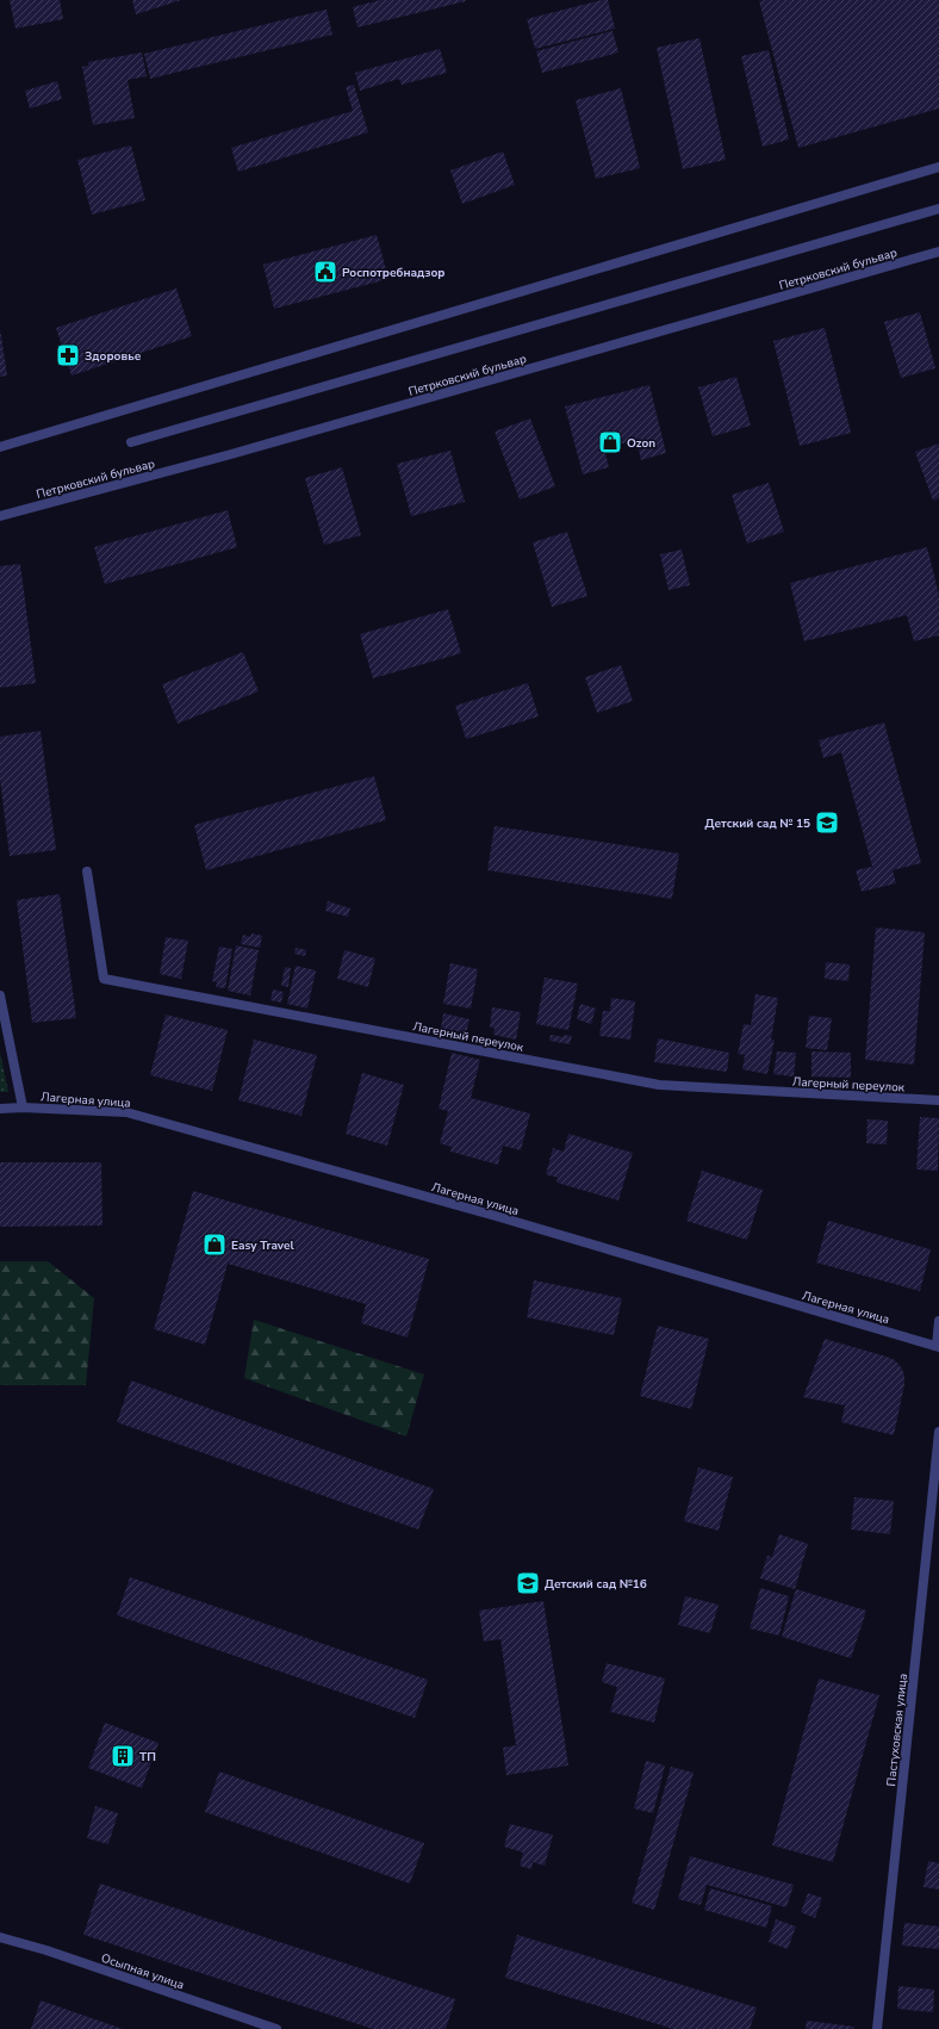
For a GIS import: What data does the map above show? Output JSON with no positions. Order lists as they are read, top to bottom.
{
  "streets": {
    "street": [
      "Петрковский бульвар",
      "Лагерный переулок",
      "Лагерная улица",
      "Пастуховская улица",
      "Осыпная улица"
    ]
  },
  "places": {
    "public building": ["Роспотребнадзор"],
    "pharmacy": ["Здоровье"],
    "shop": ["Ozon", "Easy Travel"],
    "school or university": ["Детский сад № 15", "Детский сад №16"],
    "building": ["ТП"]
  }
}
